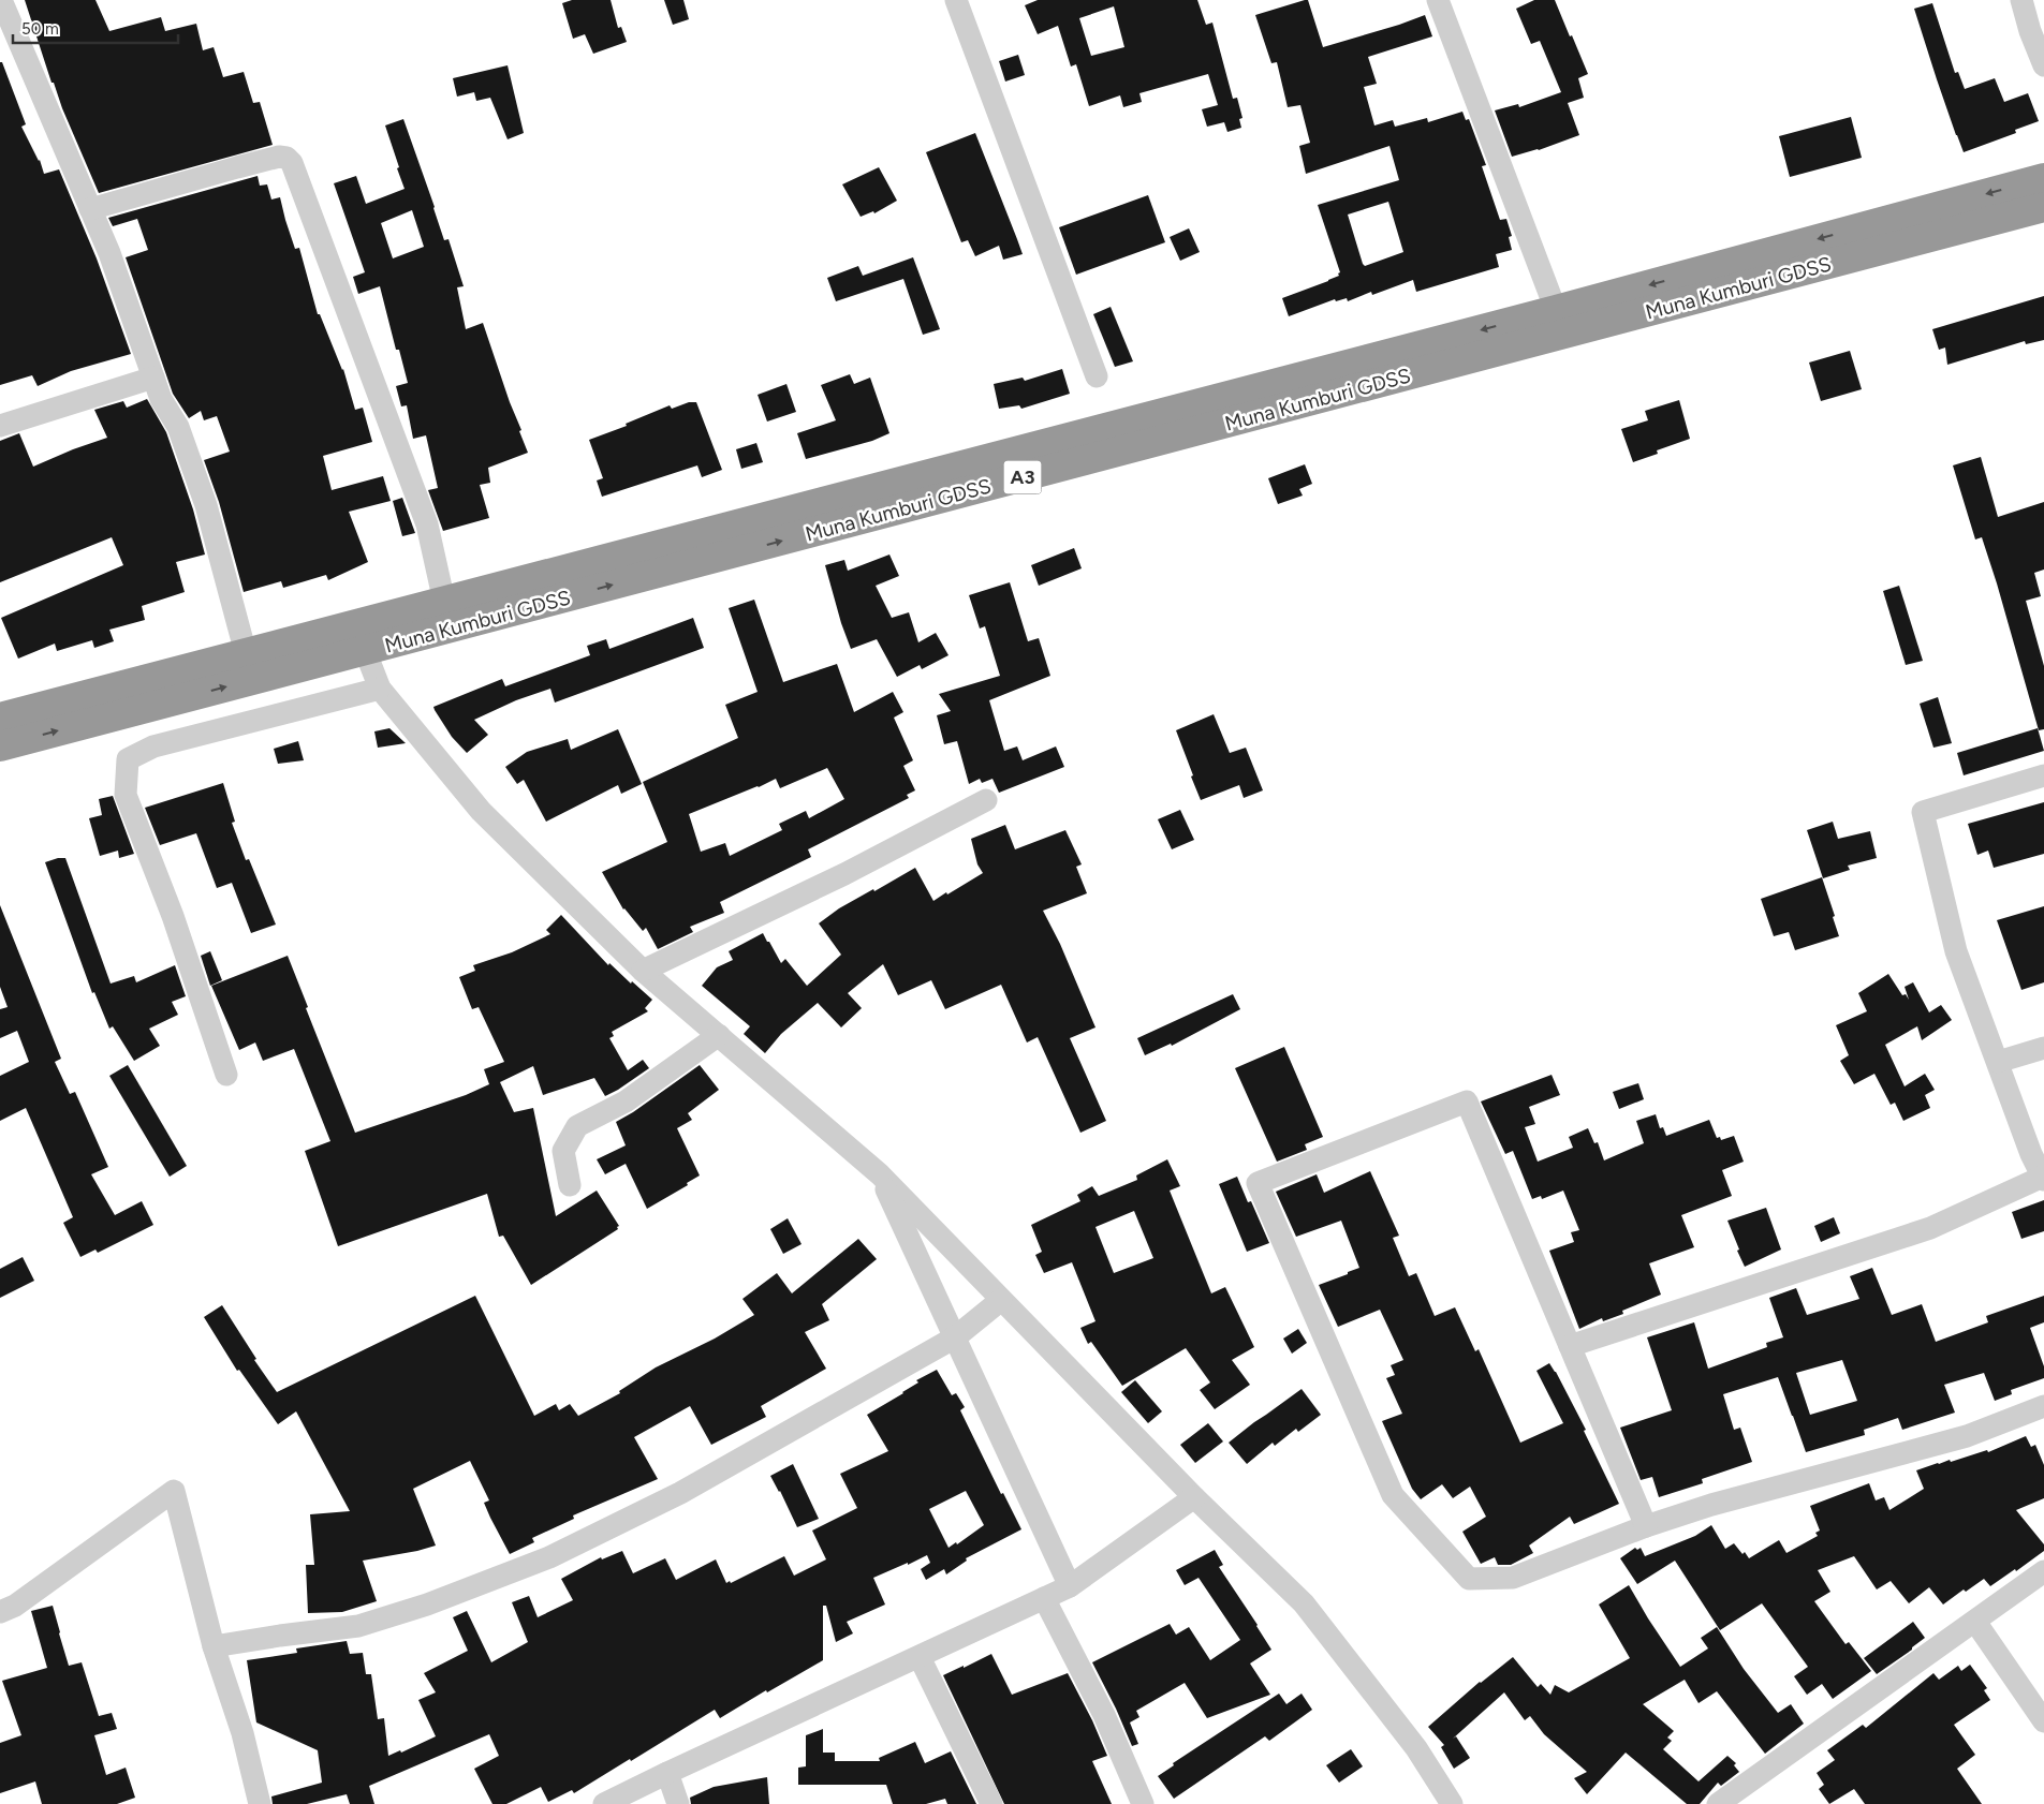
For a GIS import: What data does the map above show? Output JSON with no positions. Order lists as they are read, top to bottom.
{
  "streets": {
    "highway": ["Muna Kumburi GDSS", "A3"]
  },
  "scale_bar": "50 m"
}
